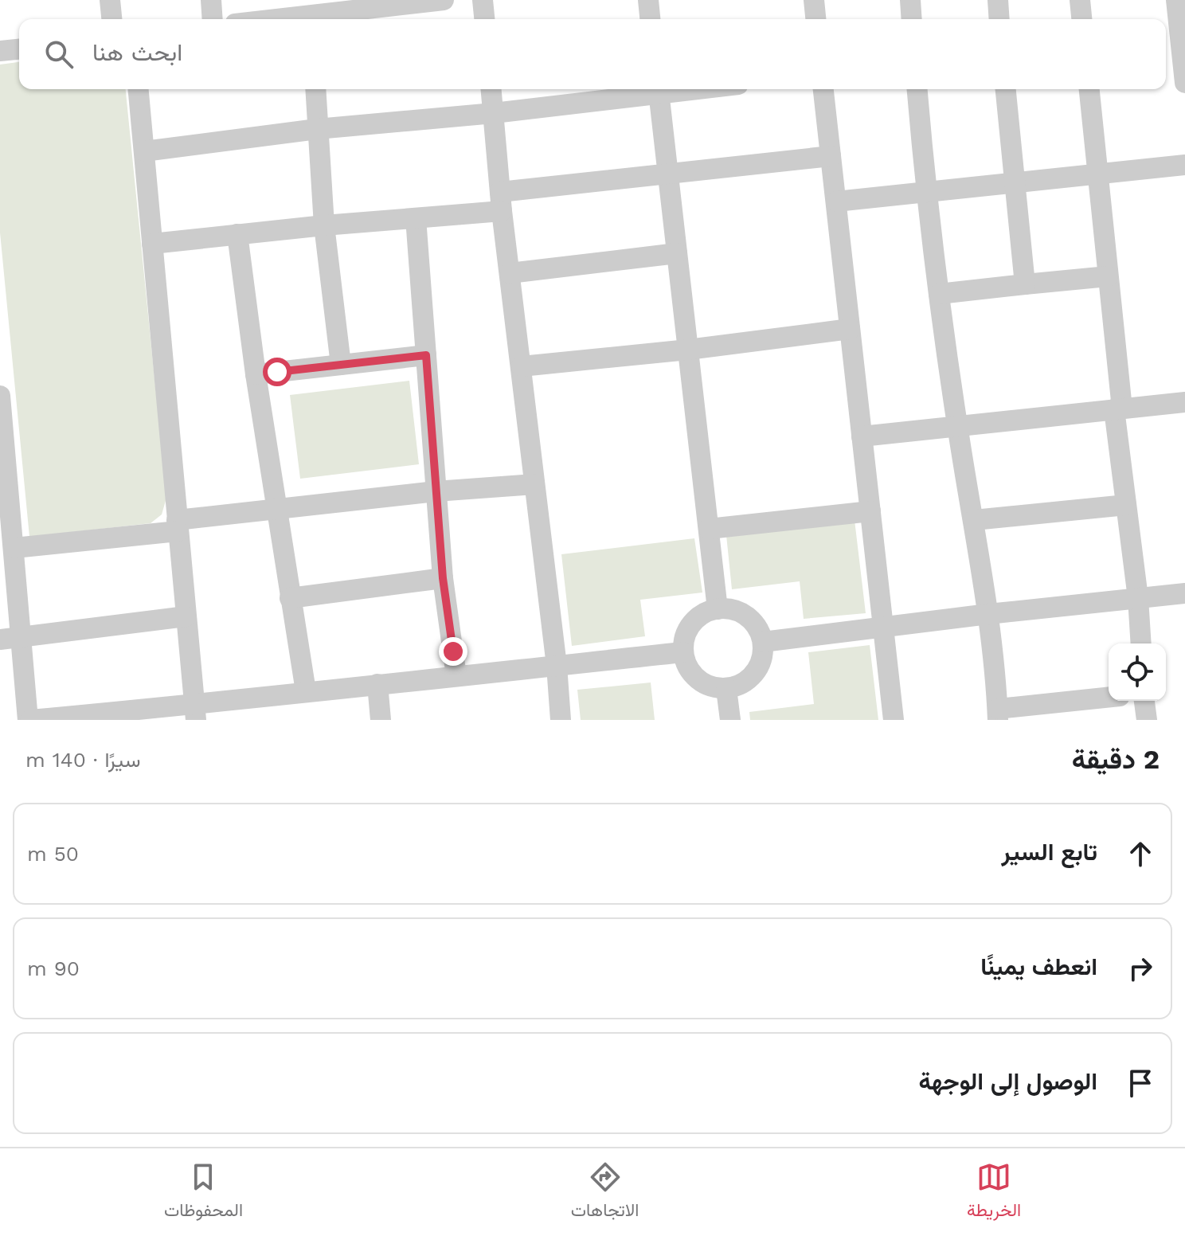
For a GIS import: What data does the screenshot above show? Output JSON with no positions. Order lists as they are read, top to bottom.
{
  "page": {
    "search": "ابحث هنا",
    "heading": ["2 دقيقة", "سيرًا · 140 m"],
    "list": [
      ["تابع السير", "50 m"],
      ["انعطف يمينًا", "90 m"],
      "الوصول إلى الوجهة"
    ],
    "nav": ["الخريطة", "الاتجاهات", "المحفوظات"]
  }
}
